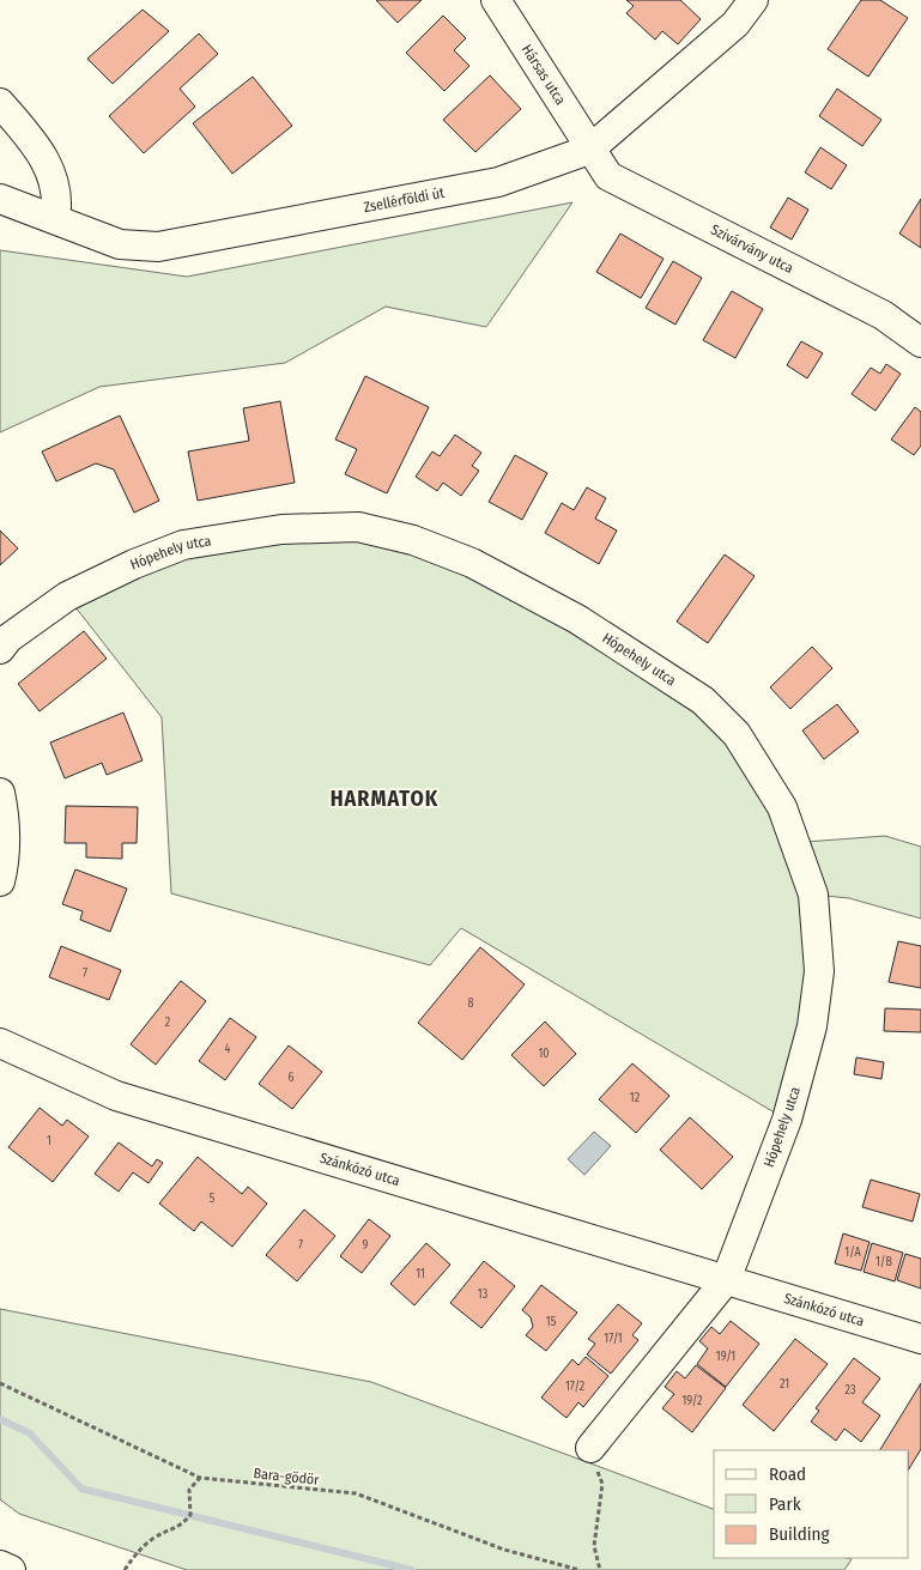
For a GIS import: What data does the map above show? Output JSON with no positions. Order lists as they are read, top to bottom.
{
  "streets": {
    "street": [
      "Hársas utca",
      "Zsellérföldi út",
      "Szivárvány utca",
      "Hópehely utca",
      "Szánkózó utca"
    ],
    "path": ["Bara-gödör"]
  },
  "crossings": [
    ["Hársas utca", "Zsellérföldi út"],
    ["Hársas utca", "Szivárvány utca"],
    ["Zsellérföldi út", "Szivárvány utca"],
    ["Hópehely utca", "Szánkózó utca"]
  ],
  "districts": ["HARMATOK"],
  "house_numbers": [
    "7",
    "8",
    "2",
    "4",
    "10",
    "6",
    "12",
    "1",
    "5",
    "7",
    "9",
    "1/A",
    "1/B",
    "11",
    "13",
    "15",
    "17/1",
    "19/1",
    "21",
    "17/2",
    "23",
    "19/2"
  ],
  "legend": ["Road", "Park", "Building"]
}
